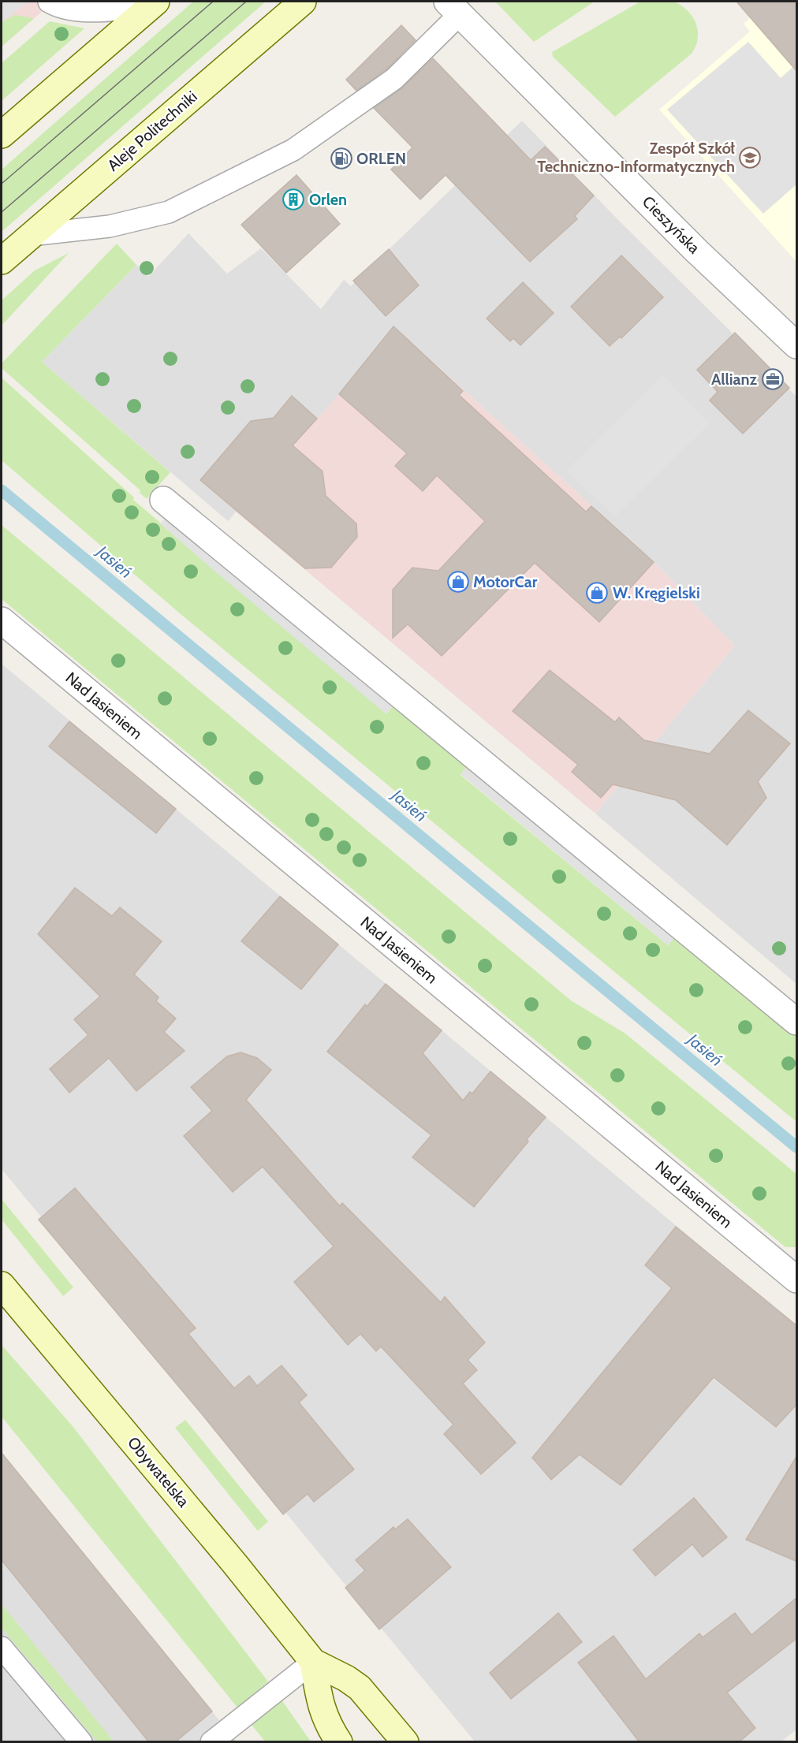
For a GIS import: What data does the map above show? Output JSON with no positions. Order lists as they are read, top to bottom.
{
  "streets": {
    "main road": ["Aleje Politechniki", "Obywatelska"],
    "street": ["Cieszyńska", "Nad Jasieniem"]
  },
  "water": ["Jasień"],
  "places": {
    "school or university": ["Zespół Szkół Techniczno-Informatycznych"],
    "fuel station": ["ORLEN"],
    "building": ["Orlen"],
    "office": ["Allianz"],
    "shop": ["MotorCar", "W. Kręgielski"]
  }
}
